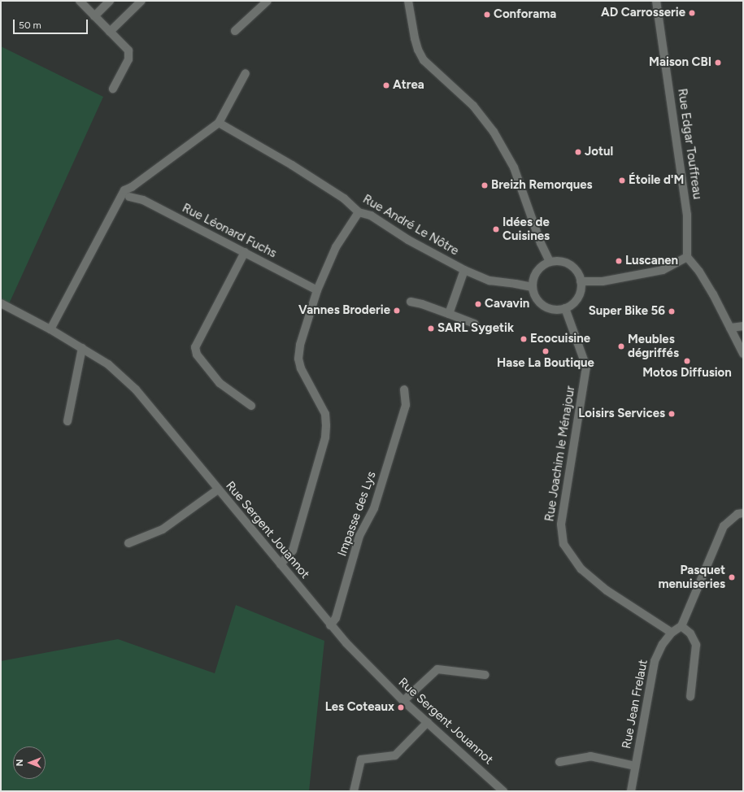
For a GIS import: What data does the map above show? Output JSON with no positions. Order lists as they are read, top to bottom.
{
  "streets": {
    "street": [
      "Rue Edgar Touffreau",
      "Rue André Le Nôtre",
      "Rue Léonard Fuchs",
      "Rue Joachim le Ménajour",
      "Impasse des Lys",
      "Rue Sergent Jouannot",
      "Rue Jean Frelaut"
    ]
  },
  "crossings": [
    ["Rue André Le Nôtre", "Rue Joachim le Ménajour"],
    ["Rue Joachim le Ménajour", "Rue Jean Frelaut"],
    ["Impasse des Lys", "Rue Sergent Jouannot"]
  ],
  "places": [
    "AD Carrosserie",
    "Conforama",
    "Maison CBI",
    "Atrea",
    "Jotul",
    "Étoile d'M",
    "Breizh Remorques",
    "Idées de Cuisines",
    "Luscanen",
    "Cavavin",
    "Vannes Broderie",
    "Super Bike 56",
    "SARL Sygetik",
    "Ecocuisine",
    "Meubles dégriffés",
    "Hase La Boutique",
    "Motos Diffusion",
    "Loisirs Services",
    "Pasquet menuiseries",
    "Les Coteaux"
  ],
  "scale_bar": "50 m",
  "north": "left"
}
